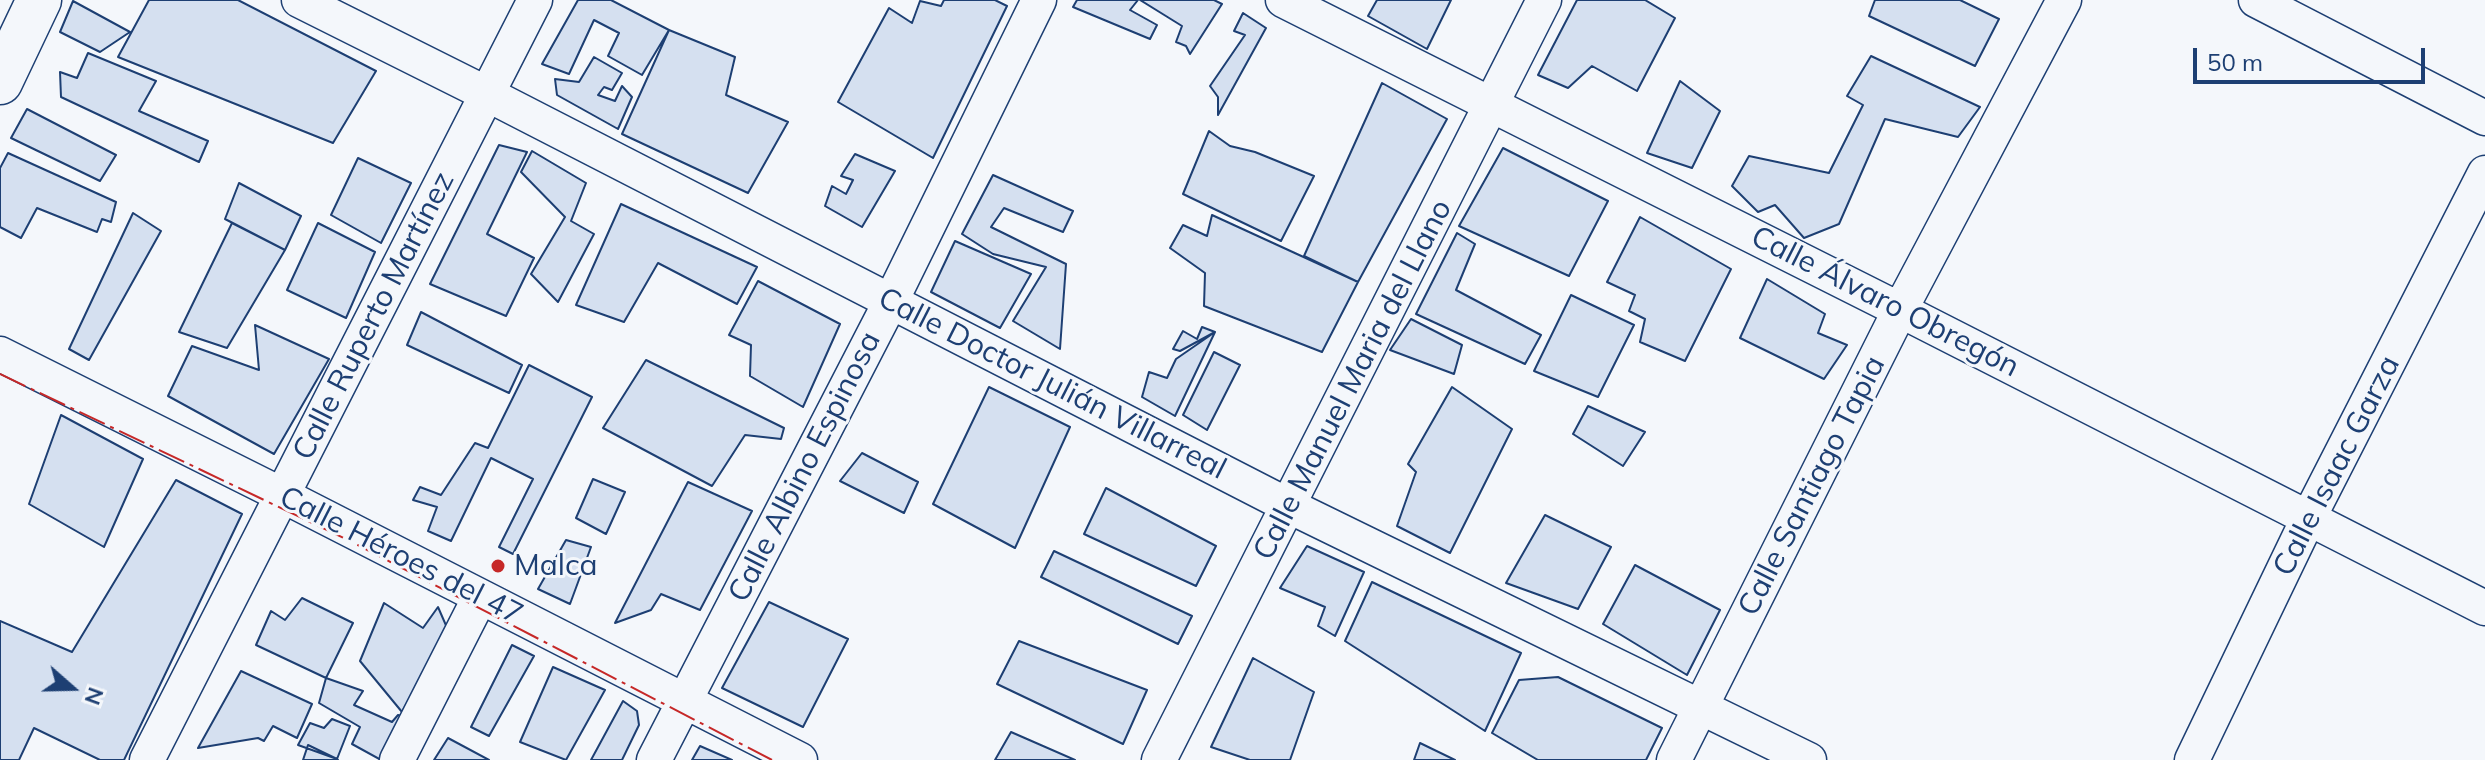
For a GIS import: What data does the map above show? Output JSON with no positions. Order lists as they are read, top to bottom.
{
  "streets": {
    "street": [
      "Calle Álvaro Obregón",
      "Calle Ruperto Martínez",
      "Calle Manuel Maria del Llano",
      "Calle Doctor Julián Villarreal",
      "Calle Isaac Garza",
      "Calle Albino Espinosa",
      "Calle Santiago Tapia",
      "Calle Héroes del 47"
    ]
  },
  "crossings": [
    ["Calle Álvaro Obregón", "Calle Manuel Maria del Llano"],
    ["Calle Álvaro Obregón", "Calle Isaac Garza"],
    ["Calle Álvaro Obregón", "Calle Santiago Tapia"],
    ["Calle Ruperto Martínez", "Calle Doctor Julián Villarreal"],
    ["Calle Ruperto Martínez", "Calle Héroes del 47"],
    ["Calle Manuel Maria del Llano", "Calle Doctor Julián Villarreal"],
    ["Calle Doctor Julián Villarreal", "Calle Albino Espinosa"],
    ["Calle Doctor Julián Villarreal", "Calle Santiago Tapia"],
    ["Calle Albino Espinosa", "Calle Héroes del 47"]
  ],
  "places": ["Malca"],
  "scale_bar": "50 m",
  "north": "right"
}
